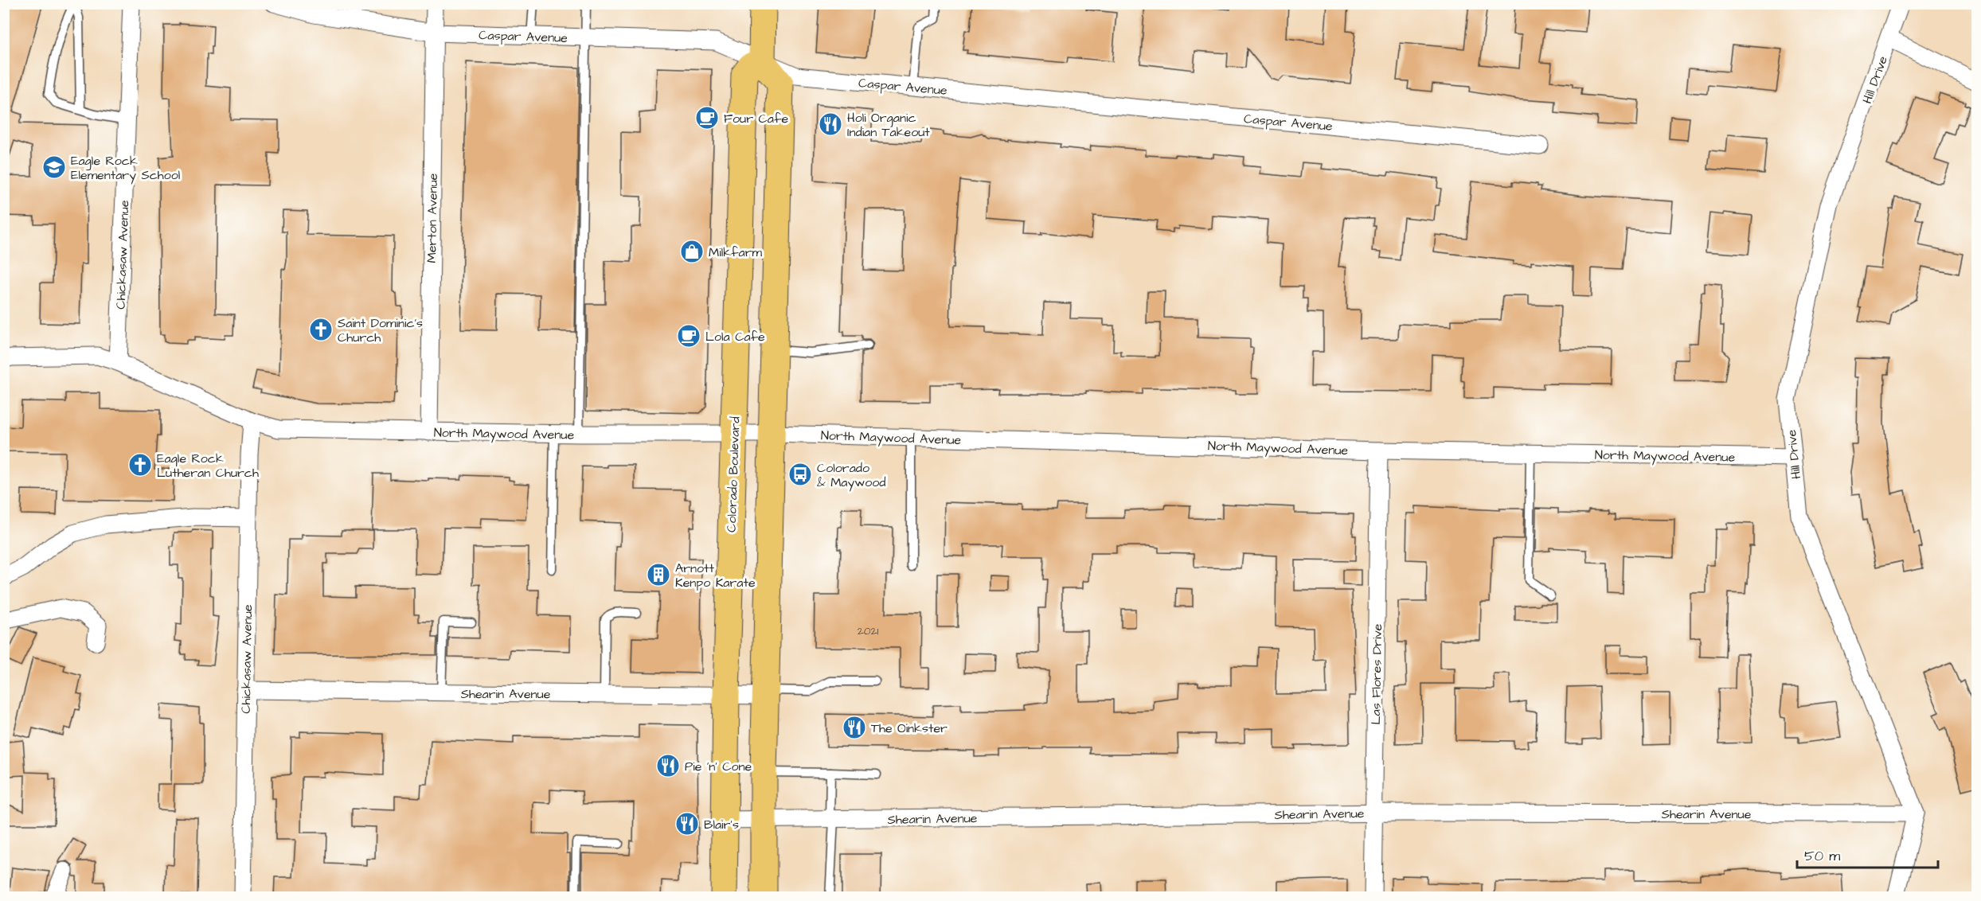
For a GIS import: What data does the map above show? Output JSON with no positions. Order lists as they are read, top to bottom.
{
  "streets": {
    "main road": ["Colorado Boulevard"],
    "street": [
      "Caspar Avenue",
      "Hill Drive",
      "Merton Avenue",
      "Chickasaw Avenue",
      "North Maywood Avenue",
      "Las Flores Drive",
      "Shearin Avenue"
    ]
  },
  "crossings": [
    ["Caspar Avenue", "Merton Avenue"],
    ["Caspar Avenue", "Colorado Boulevard"],
    ["Hill Drive", "North Maywood Avenue"],
    ["Hill Drive", "Shearin Avenue"],
    ["Merton Avenue", "North Maywood Avenue"],
    ["Chickasaw Avenue", "North Maywood Avenue"],
    ["Chickasaw Avenue", "Shearin Avenue"],
    ["North Maywood Avenue", "Colorado Boulevard"],
    ["North Maywood Avenue", "Las Flores Drive"],
    ["Colorado Boulevard", "Shearin Avenue"],
    ["Las Flores Drive", "Shearin Avenue"]
  ],
  "places": {
    "cafe": ["Four Cafe", "Lola Cafe"],
    "restaurant": [
      "Holi Organic Indian Takeout",
      "The Oinkster",
      "Pie 'n' Cone",
      "Blair's"
    ],
    "school or university": ["Eagle Rock Elementary School"],
    "shop": ["Milkfarm"],
    "church": ["Saint Dominic's Church", "Eagle Rock Lutheran Church"],
    "bus stop": ["Colorado & Maywood"],
    "building": ["Arnott Kenpo Karate"]
  },
  "house_numbers": ["2021"],
  "scale_bar": "50 m"
}
